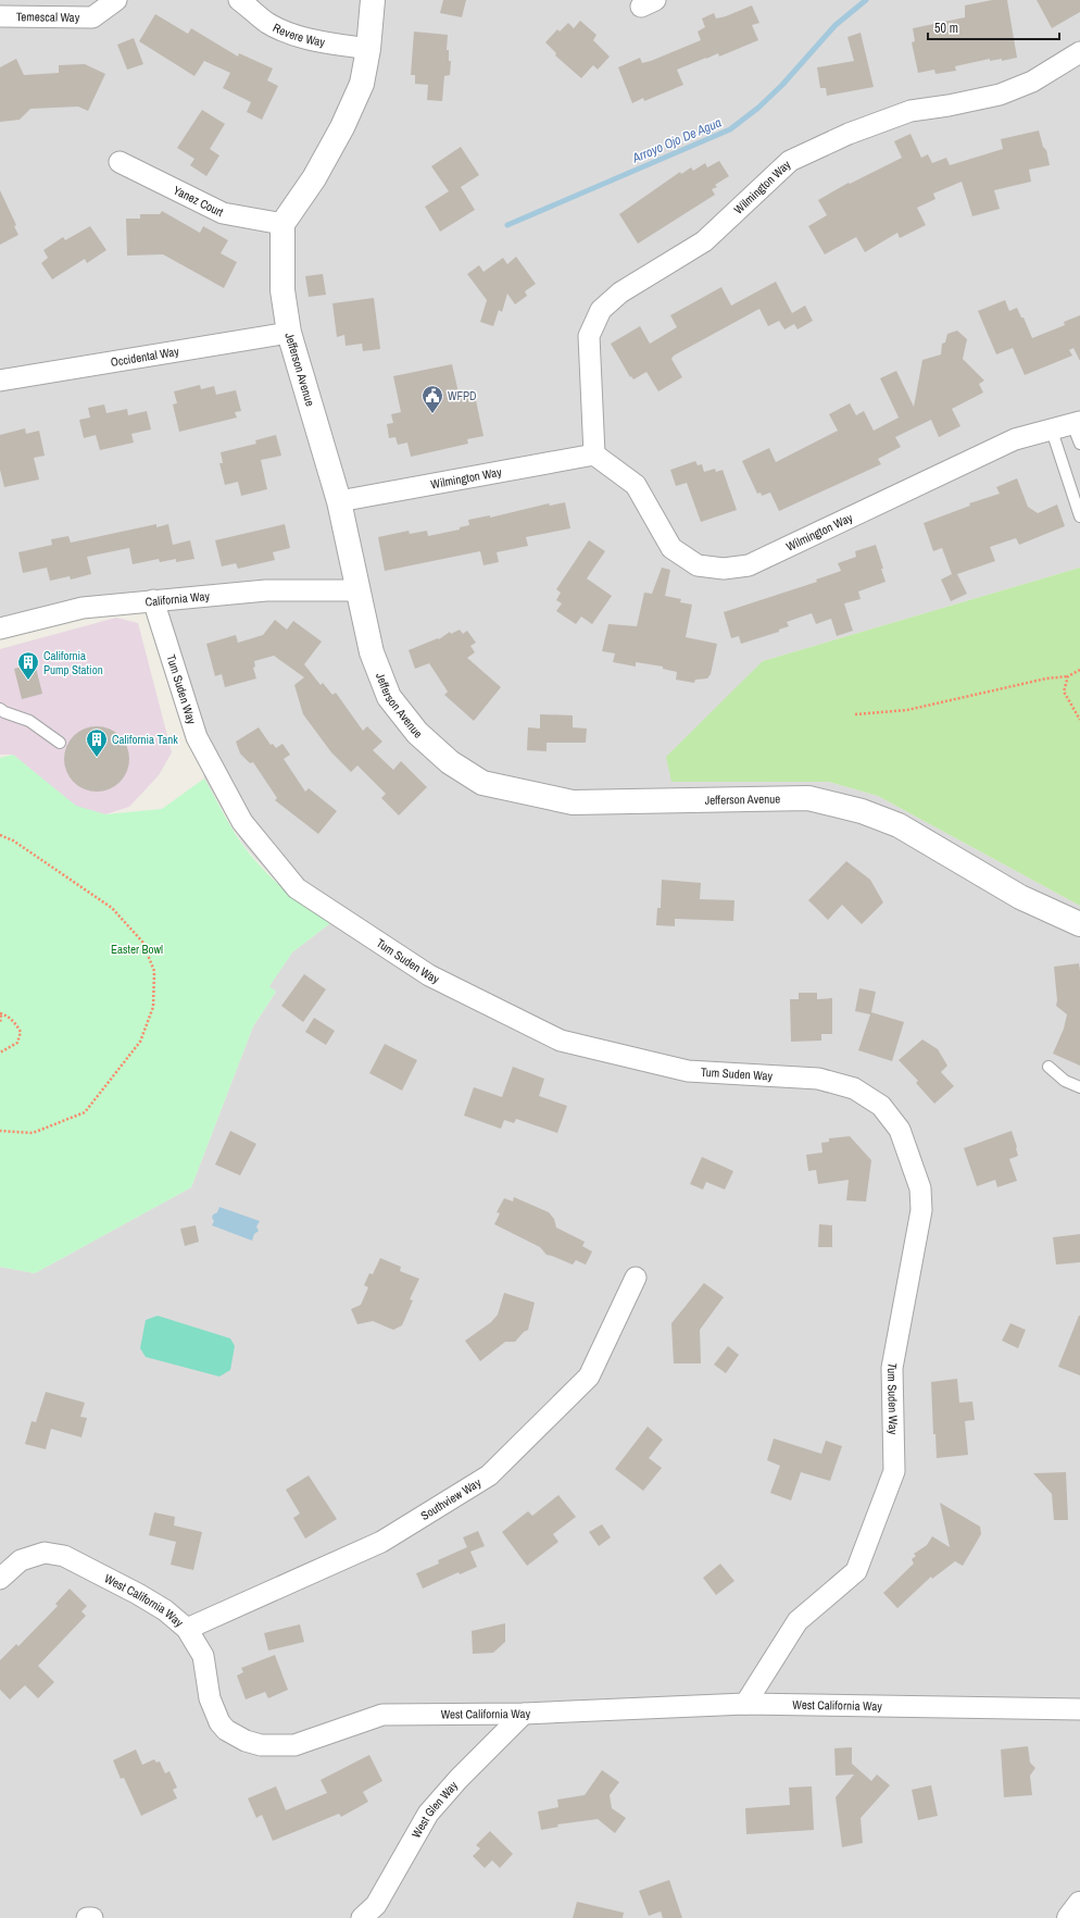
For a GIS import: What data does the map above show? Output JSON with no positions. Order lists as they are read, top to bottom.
{
  "streets": {
    "street": [
      "Temescal Way",
      "Revere Way",
      "Wilmington Way",
      "Yanez Court",
      "Occidental Way",
      "Jefferson Avenue",
      "California Way",
      "Tum Suden Way",
      "Southview Way",
      "West California Way",
      "West Glen Way"
    ]
  },
  "crossings": [
    ["Wilmington Way", "Jefferson Avenue"],
    ["Yanez Court", "Jefferson Avenue"],
    ["Occidental Way", "Jefferson Avenue"],
    ["Jefferson Avenue", "California Way"],
    ["California Way", "Tum Suden Way"],
    ["Tum Suden Way", "West California Way"],
    ["Southview Way", "West California Way"],
    ["West California Way", "West Glen Way"]
  ],
  "water": ["Arroyo Ojo De Agua"],
  "parks": ["Easter Bowl"],
  "places": {
    "public building": ["WFPD"],
    "building": ["California Pump Station", "California Tank"]
  },
  "scale_bar": "50 m"
}
